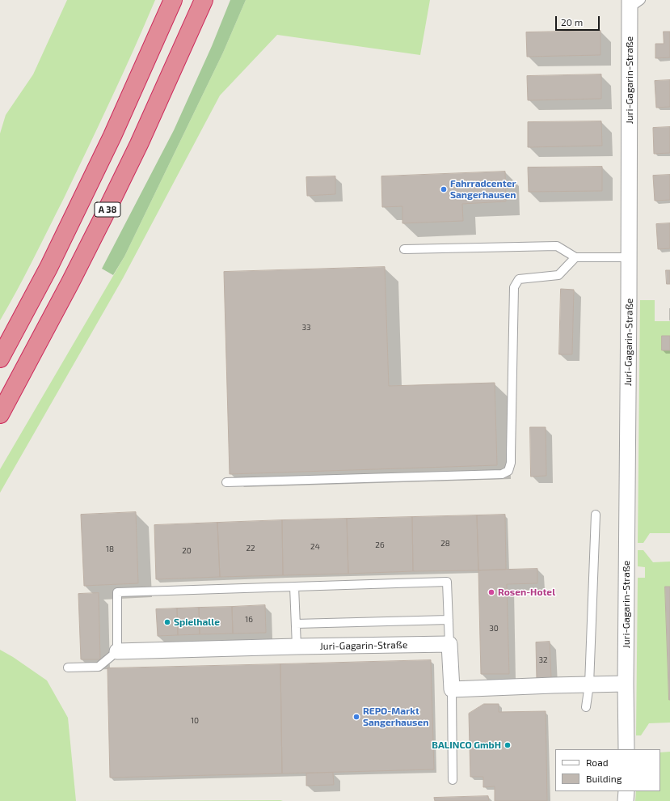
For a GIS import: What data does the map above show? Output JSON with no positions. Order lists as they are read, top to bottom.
{
  "streets": {
    "highway": ["A 38"],
    "street": ["Juri-Gagarin-Straße"]
  },
  "places": [
    "Fahrradcenter Sangerhausen",
    "Rosen-Hotel",
    "Spielhalle",
    "REPO-Markt Sangerhausen",
    "BALINCO GmbH"
  ],
  "house_numbers": [
    "33",
    "28",
    "26",
    "24",
    "22",
    "18",
    "20",
    "16",
    "30",
    "32",
    "10"
  ],
  "legend": ["Road", "Building"],
  "scale_bar": "20 m"
}
